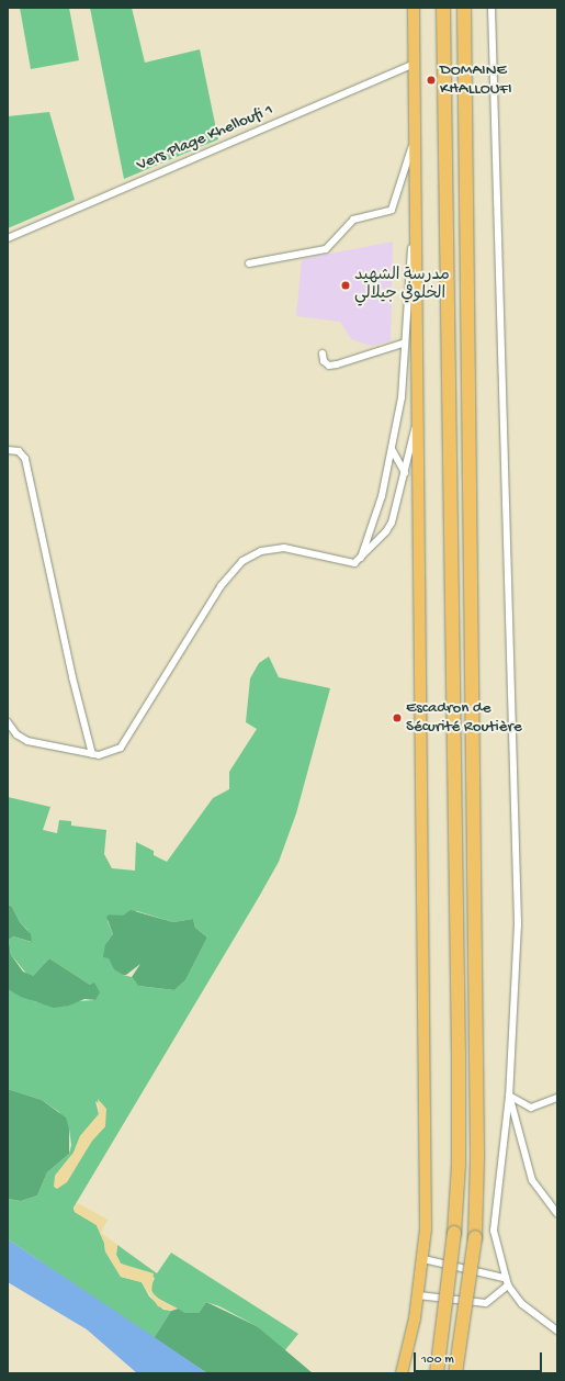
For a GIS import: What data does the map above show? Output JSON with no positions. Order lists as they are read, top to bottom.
{
  "streets": {
    "street": ["Vers Plage Khelloufi 1"]
  },
  "places": ["DOMAINE KHALLOUFI", "مدرسة الشهيد الخلوفي جيلالي", "Escadron de Sécurité Routière"],
  "scale_bar": "100 m"
}
